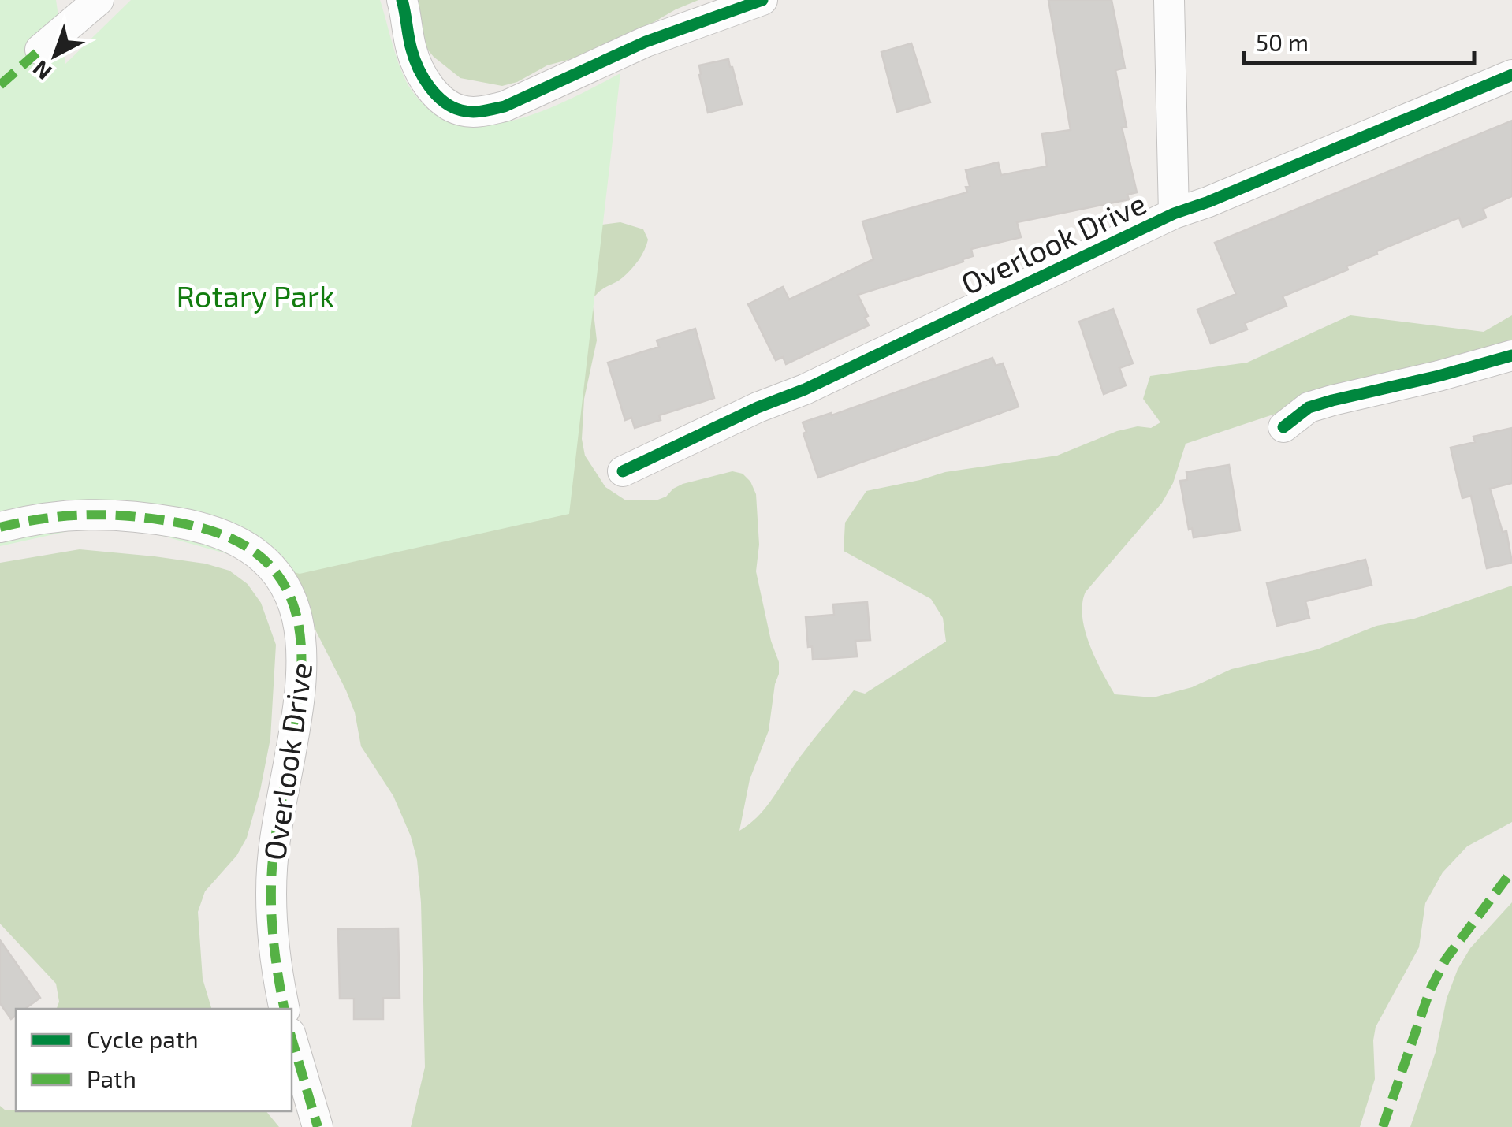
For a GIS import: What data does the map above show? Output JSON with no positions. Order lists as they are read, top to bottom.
{
  "streets": {
    "street": ["Overlook Drive"]
  },
  "parks": ["Rotary Park"],
  "legend": ["Cycle path", "Path"],
  "scale_bar": "50 m",
  "north": "bottom left"
}
